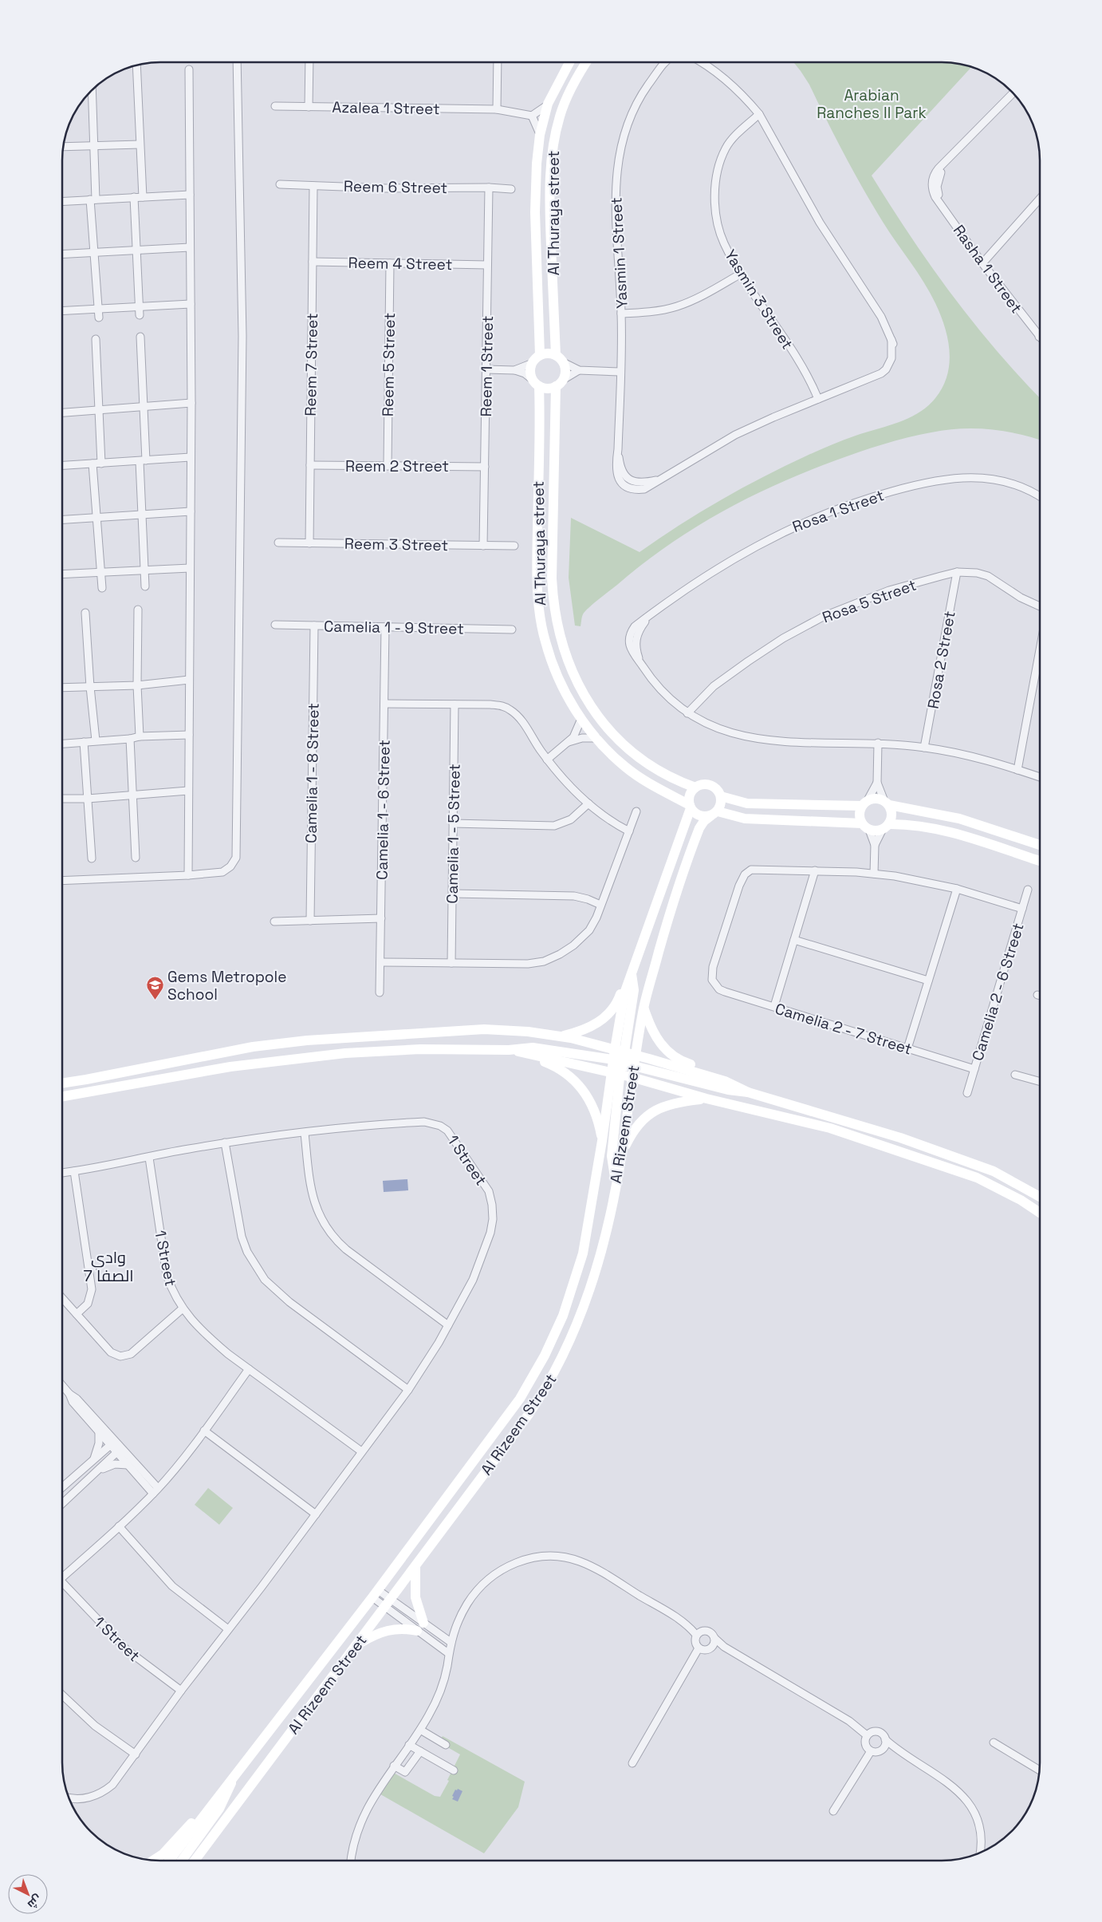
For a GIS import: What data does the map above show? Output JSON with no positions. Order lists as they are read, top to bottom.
{
  "streets": {
    "street": [
      "Azalea 1 Street",
      "Reem 6 Street",
      "Al Thuraya street",
      "Yasmin 1 Street",
      "Reem 4 Street",
      "Rasha 1 Street",
      "Yasmin 3 Street",
      "Reem 7 Street",
      "Reem 5 Street",
      "Reem 1 Street",
      "Reem 2 Street",
      "Rosa 1 Street",
      "Reem 3 Street",
      "Rosa 5 Street",
      "Camelia 1 - 9 Street",
      "Rosa 2 Street",
      "Camelia 1 - 8 Street",
      "Camelia 1 - 6 Street",
      "Camelia 1 - 5 Street",
      "Camelia 2 - 6 Street",
      "Camelia 2 - 7 Street",
      "Al Rizeem Street",
      "1 Street"
    ]
  },
  "crossings": [
    ["Reem 6 Street", "Reem 7 Street"],
    ["Reem 6 Street", "Reem 1 Street"],
    ["Al Thuraya street", "Al Rizeem Street"],
    ["Yasmin 1 Street", "Yasmin 3 Street"],
    ["Reem 4 Street", "Reem 7 Street"],
    ["Reem 4 Street", "Reem 5 Street"],
    ["Reem 4 Street", "Reem 1 Street"],
    ["Reem 7 Street", "Reem 2 Street"],
    ["Reem 7 Street", "Reem 3 Street"],
    ["Reem 5 Street", "Reem 2 Street"],
    ["Reem 1 Street", "Reem 2 Street"],
    ["Reem 1 Street", "Reem 3 Street"],
    ["Rosa 1 Street", "Rosa 5 Street"],
    ["Rosa 1 Street", "Rosa 2 Street"],
    ["Rosa 5 Street", "Rosa 2 Street"],
    ["Camelia 1 - 9 Street", "Camelia 1 - 8 Street"],
    ["Camelia 1 - 9 Street", "Camelia 1 - 6 Street"],
    ["Camelia 2 - 6 Street", "Camelia 2 - 7 Street"]
  ],
  "districts": ["وادي الصفا 7"],
  "parks": ["Arabian Ranches II Park"],
  "places": {
    "school or university": ["Gems Metropole School"]
  },
  "north": "bottom right"
}
